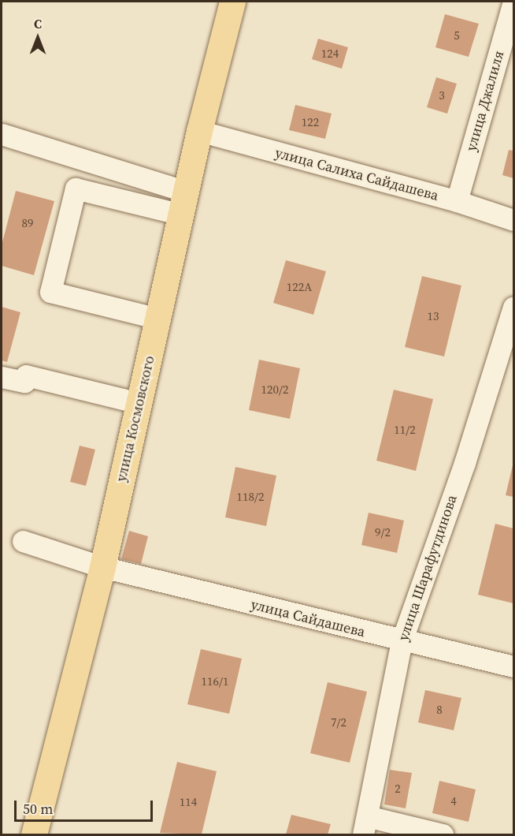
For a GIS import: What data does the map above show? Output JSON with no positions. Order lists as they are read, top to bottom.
{
  "streets": {
    "main road": ["улица Космовского"],
    "street": [
      "улица Джалиля",
      "улица Салиха Сайдашева",
      "улица Шарафутдинова",
      "улица Сайдашева"
    ]
  },
  "crossings": [
    ["улица Джалиля", "улица Салиха Сайдашева"],
    ["улица Салиха Сайдашева", "улица Космовского"],
    ["улица Космовского", "улица Сайдашева"],
    ["улица Шарафутдинова", "улица Сайдашева"]
  ],
  "house_numbers": [
    "5",
    "124",
    "3",
    "122",
    "89",
    "122А",
    "13",
    "120/2",
    "11/2",
    "118/2",
    "9/2",
    "116/1",
    "8",
    "7/2",
    "2",
    "4",
    "114"
  ],
  "scale_bar": "50 m",
  "north": "top"
}
